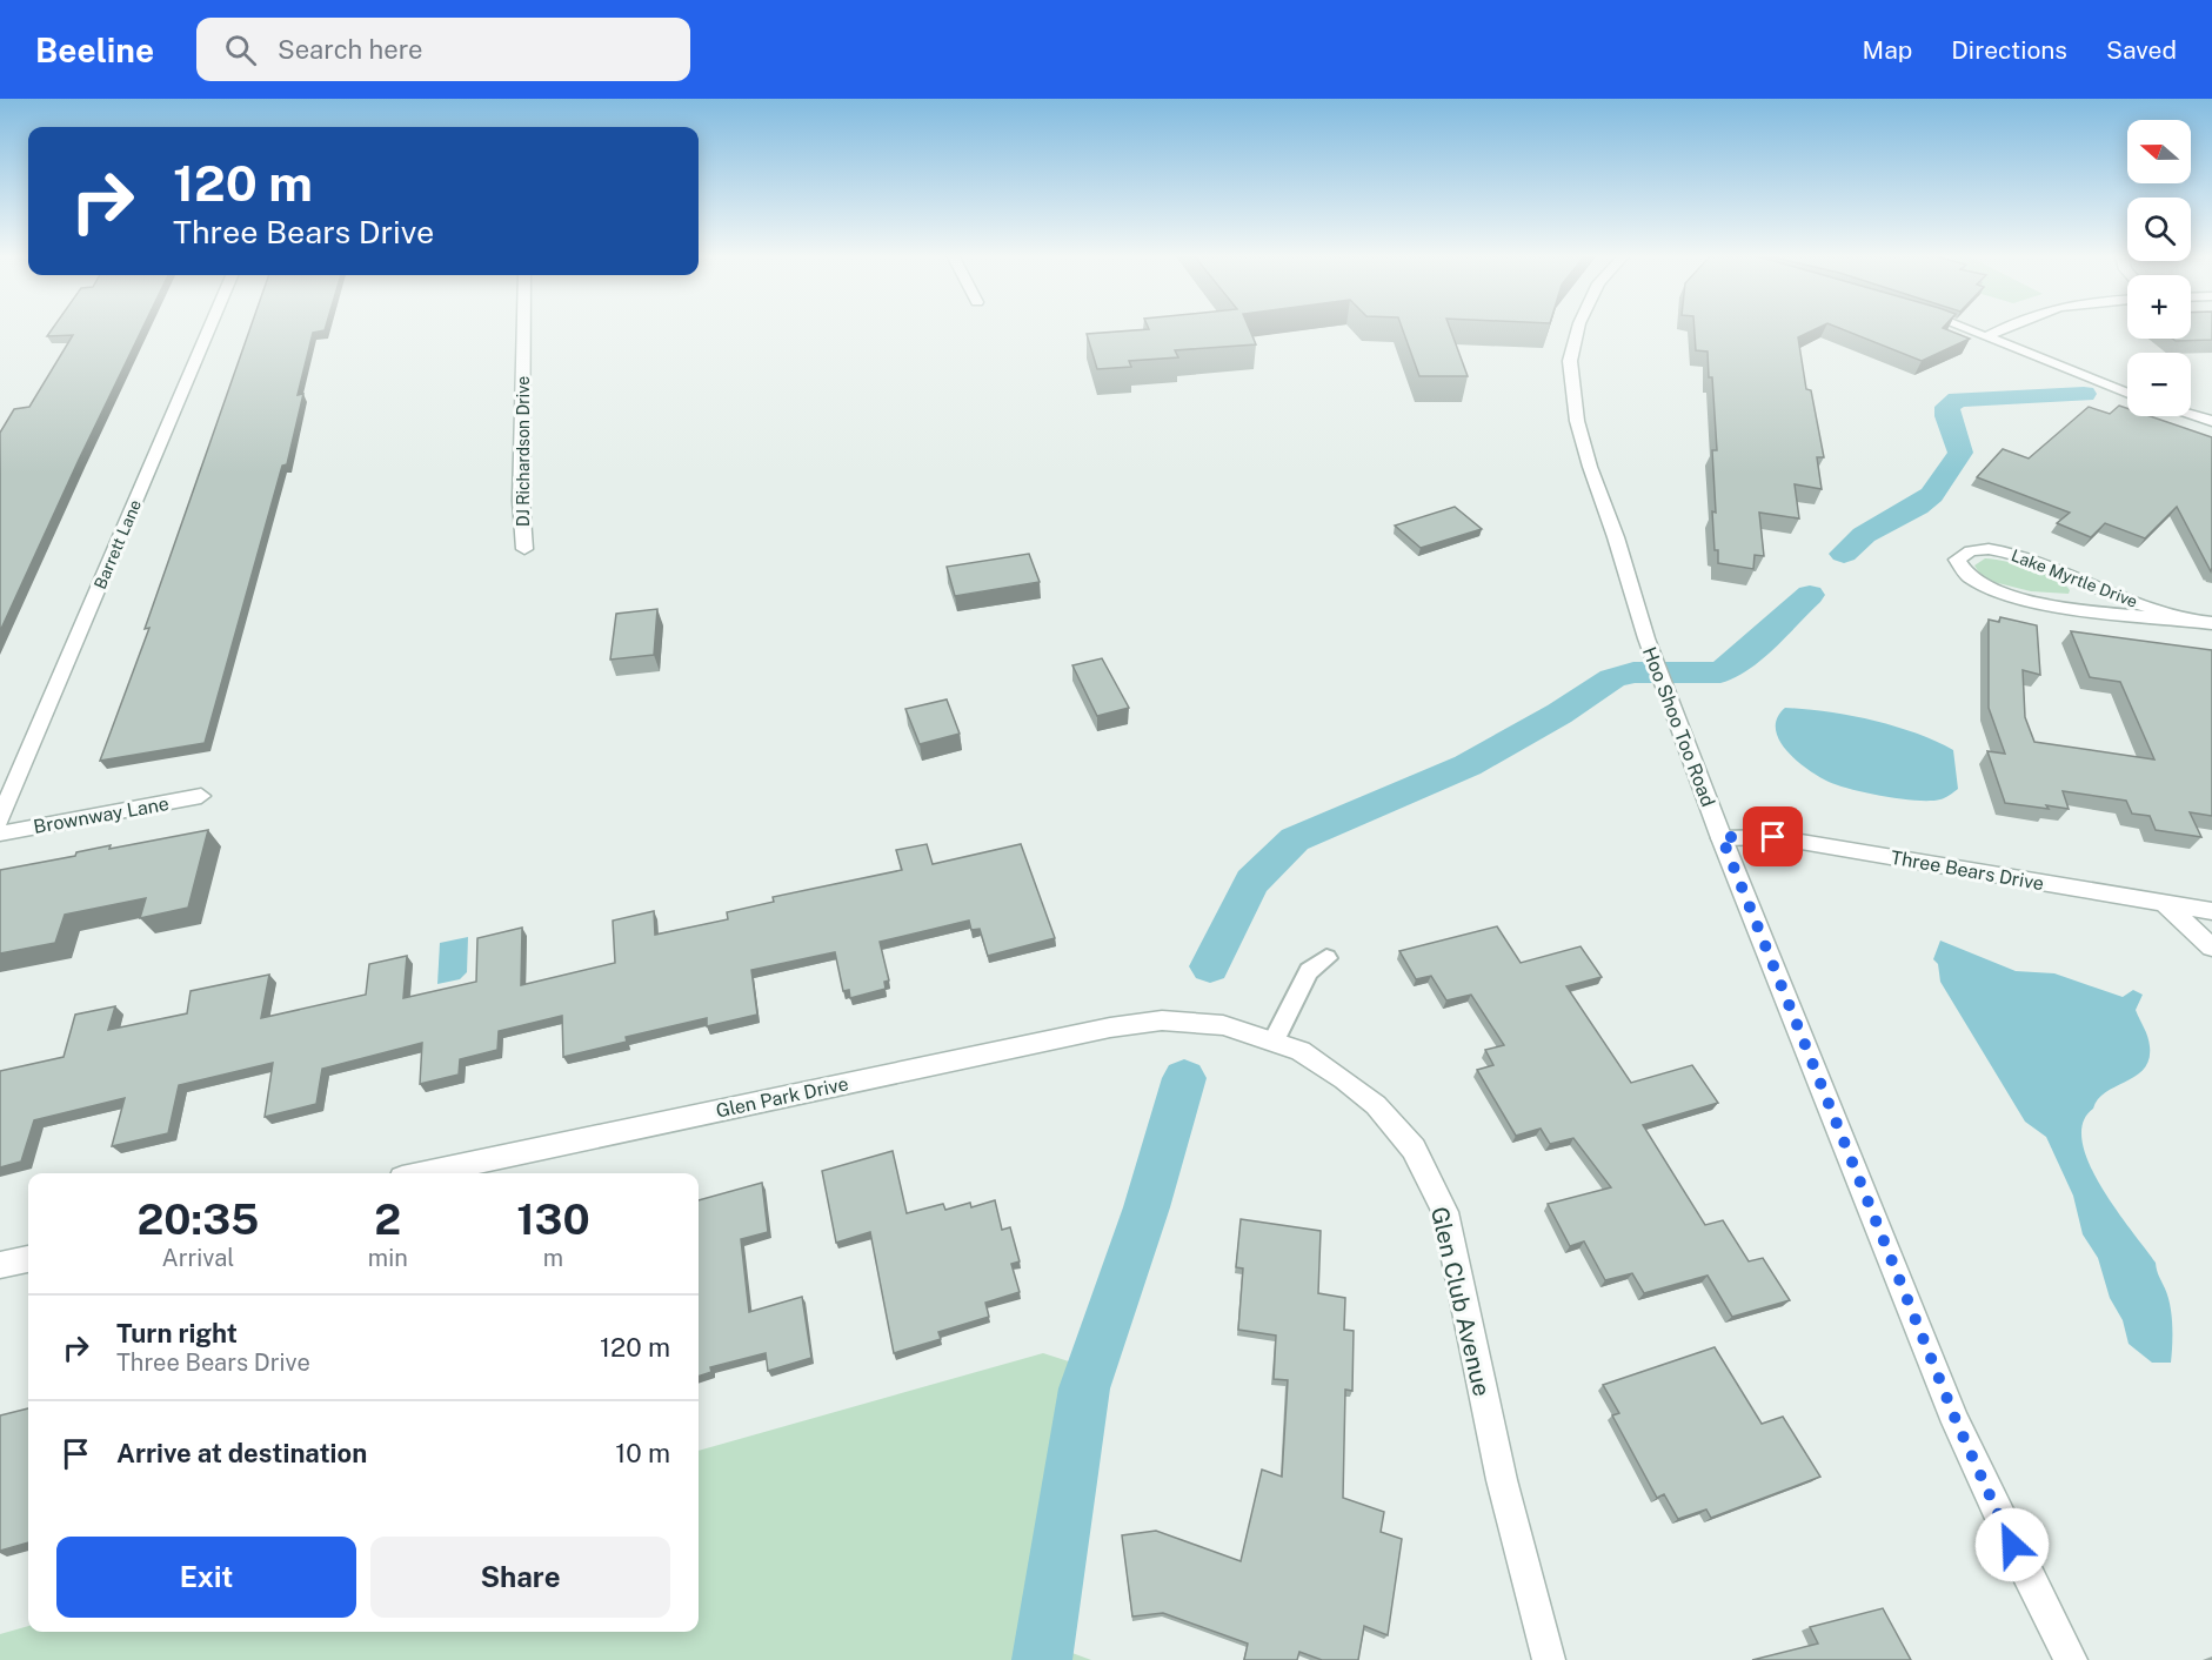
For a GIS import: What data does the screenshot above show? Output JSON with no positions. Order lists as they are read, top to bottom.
{
  "streets": {
    "street": [
      "DJ Richardson Drive",
      "Barrett Lane",
      "Lake Myrtle Drive",
      "Hoo Shoo Too Road",
      "Brownway Lane",
      "Three Bears Drive",
      "Glen Park Drive",
      "Glen Club Avenue"
    ]
  },
  "crossings": [
    ["Hoo Shoo Too Road", "Three Bears Drive"],
    ["Glen Park Drive", "Glen Club Avenue"]
  ],
  "north": "left",
  "page": {
    "header": "Beeline",
    "search": "Search here",
    "nav": ["Map", "Directions", "Saved"],
    "map_buttons": ["+", "−"],
    "turn": ["120 m", "Three Bears Drive"],
    "eta": [
      "20:35",
      "Arrival",
      "2",
      "min",
      "130",
      "m"
    ],
    "list": [
      {
        "name": "Turn right",
        "note": "Three Bears Drive",
        "value": "120 m"
      },
      {
        "name": "Arrive at destination",
        "value": "10 m"
      }
    ],
    "buttons": ["Exit", "Share"]
  }
}
